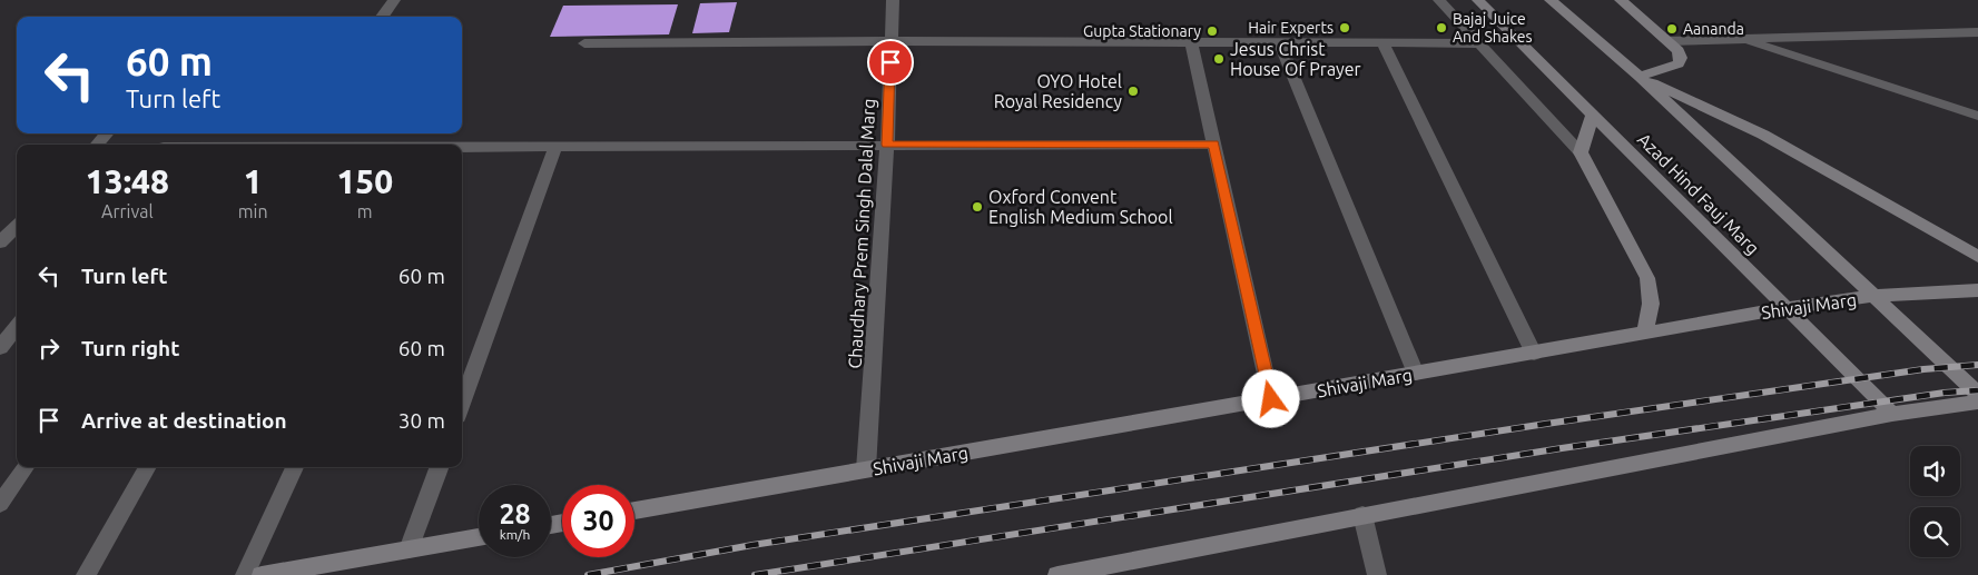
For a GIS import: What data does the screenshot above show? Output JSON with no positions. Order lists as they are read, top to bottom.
{
  "streets": {
    "main road": ["Azad Hind Fauj Marg", "Shivaji Marg"],
    "street": ["Chaudhary Prem Singh Dalal Marg"]
  },
  "crossings": [
    ["Azad Hind Fauj Marg", "Shivaji Marg"],
    ["Chaudhary Prem Singh Dalal Marg", "Shivaji Marg"]
  ],
  "places": [
    "Hair Experts",
    "Bajaj Juice And Shakes",
    "Aananda",
    "Gupta Stationary",
    "Jesus Christ House Of Prayer",
    "OYO Hotel Royal Residency",
    "Oxford Convent English Medium School"
  ],
  "page": {
    "turn": ["60 m", "Turn left"],
    "eta": [
      "13:48",
      "Arrival",
      "1",
      "min",
      "150",
      "m"
    ],
    "list": [
      {
        "name": "Turn left",
        "value": "60 m"
      },
      {
        "name": "Turn right",
        "value": "60 m"
      },
      {
        "name": "Arrive at destination",
        "value": "30 m"
      }
    ],
    "speed": "28 km/h",
    "limit": "30"
  }
}
